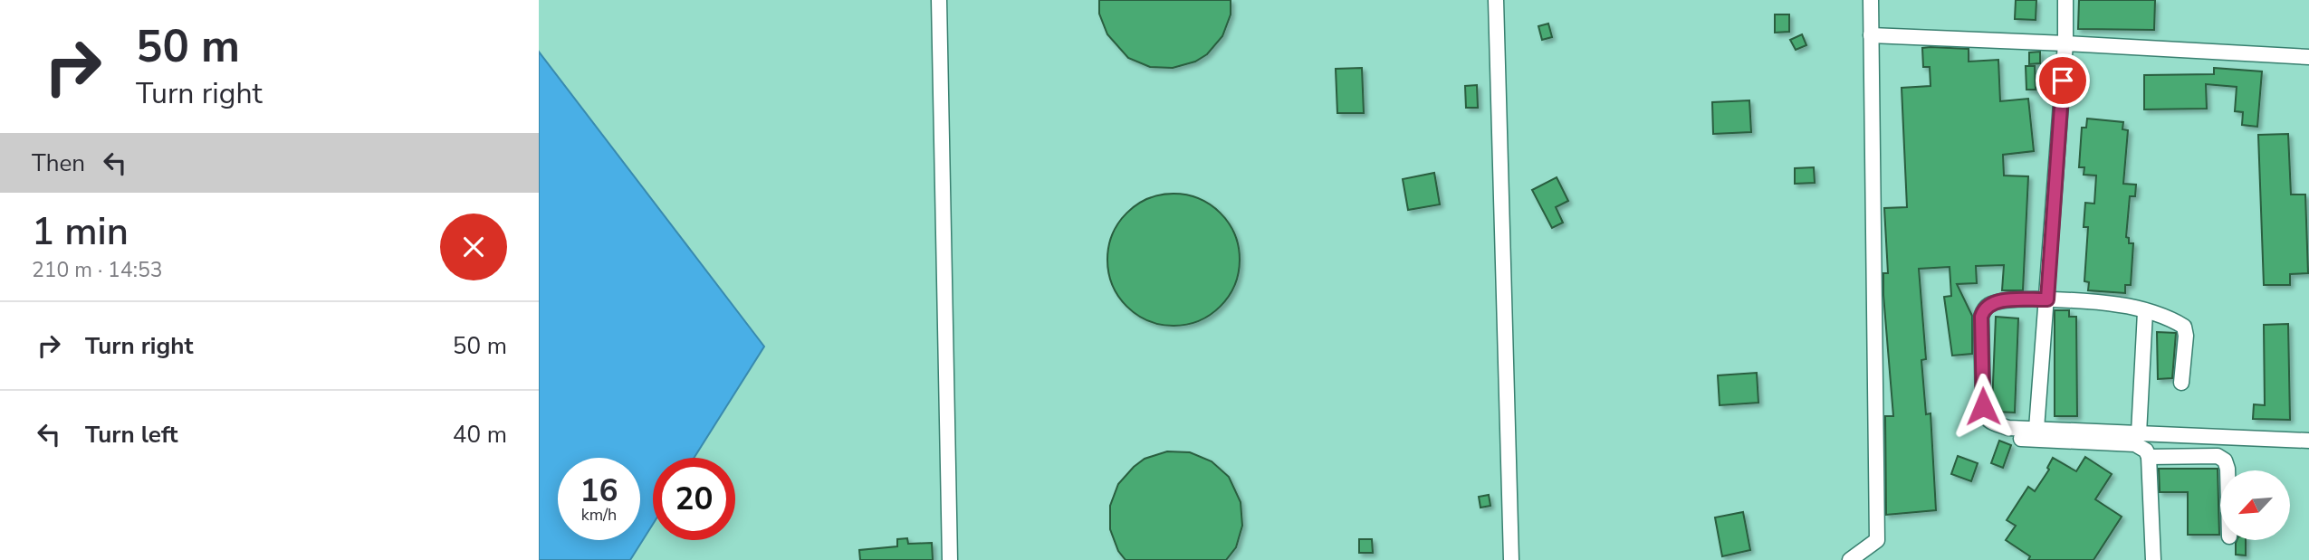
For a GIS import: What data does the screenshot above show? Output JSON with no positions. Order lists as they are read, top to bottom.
{
  "north": "bottom left",
  "page": {
    "turn": ["50 m", "Turn right"],
    "then": "Then",
    "heading": ["1 min", "210 m · 14:53"],
    "list": [
      {
        "name": "Turn right",
        "value": "50 m"
      },
      {
        "name": "Turn left",
        "value": "40 m"
      }
    ],
    "speed": "16 km/h",
    "limit": "20"
  }
}
